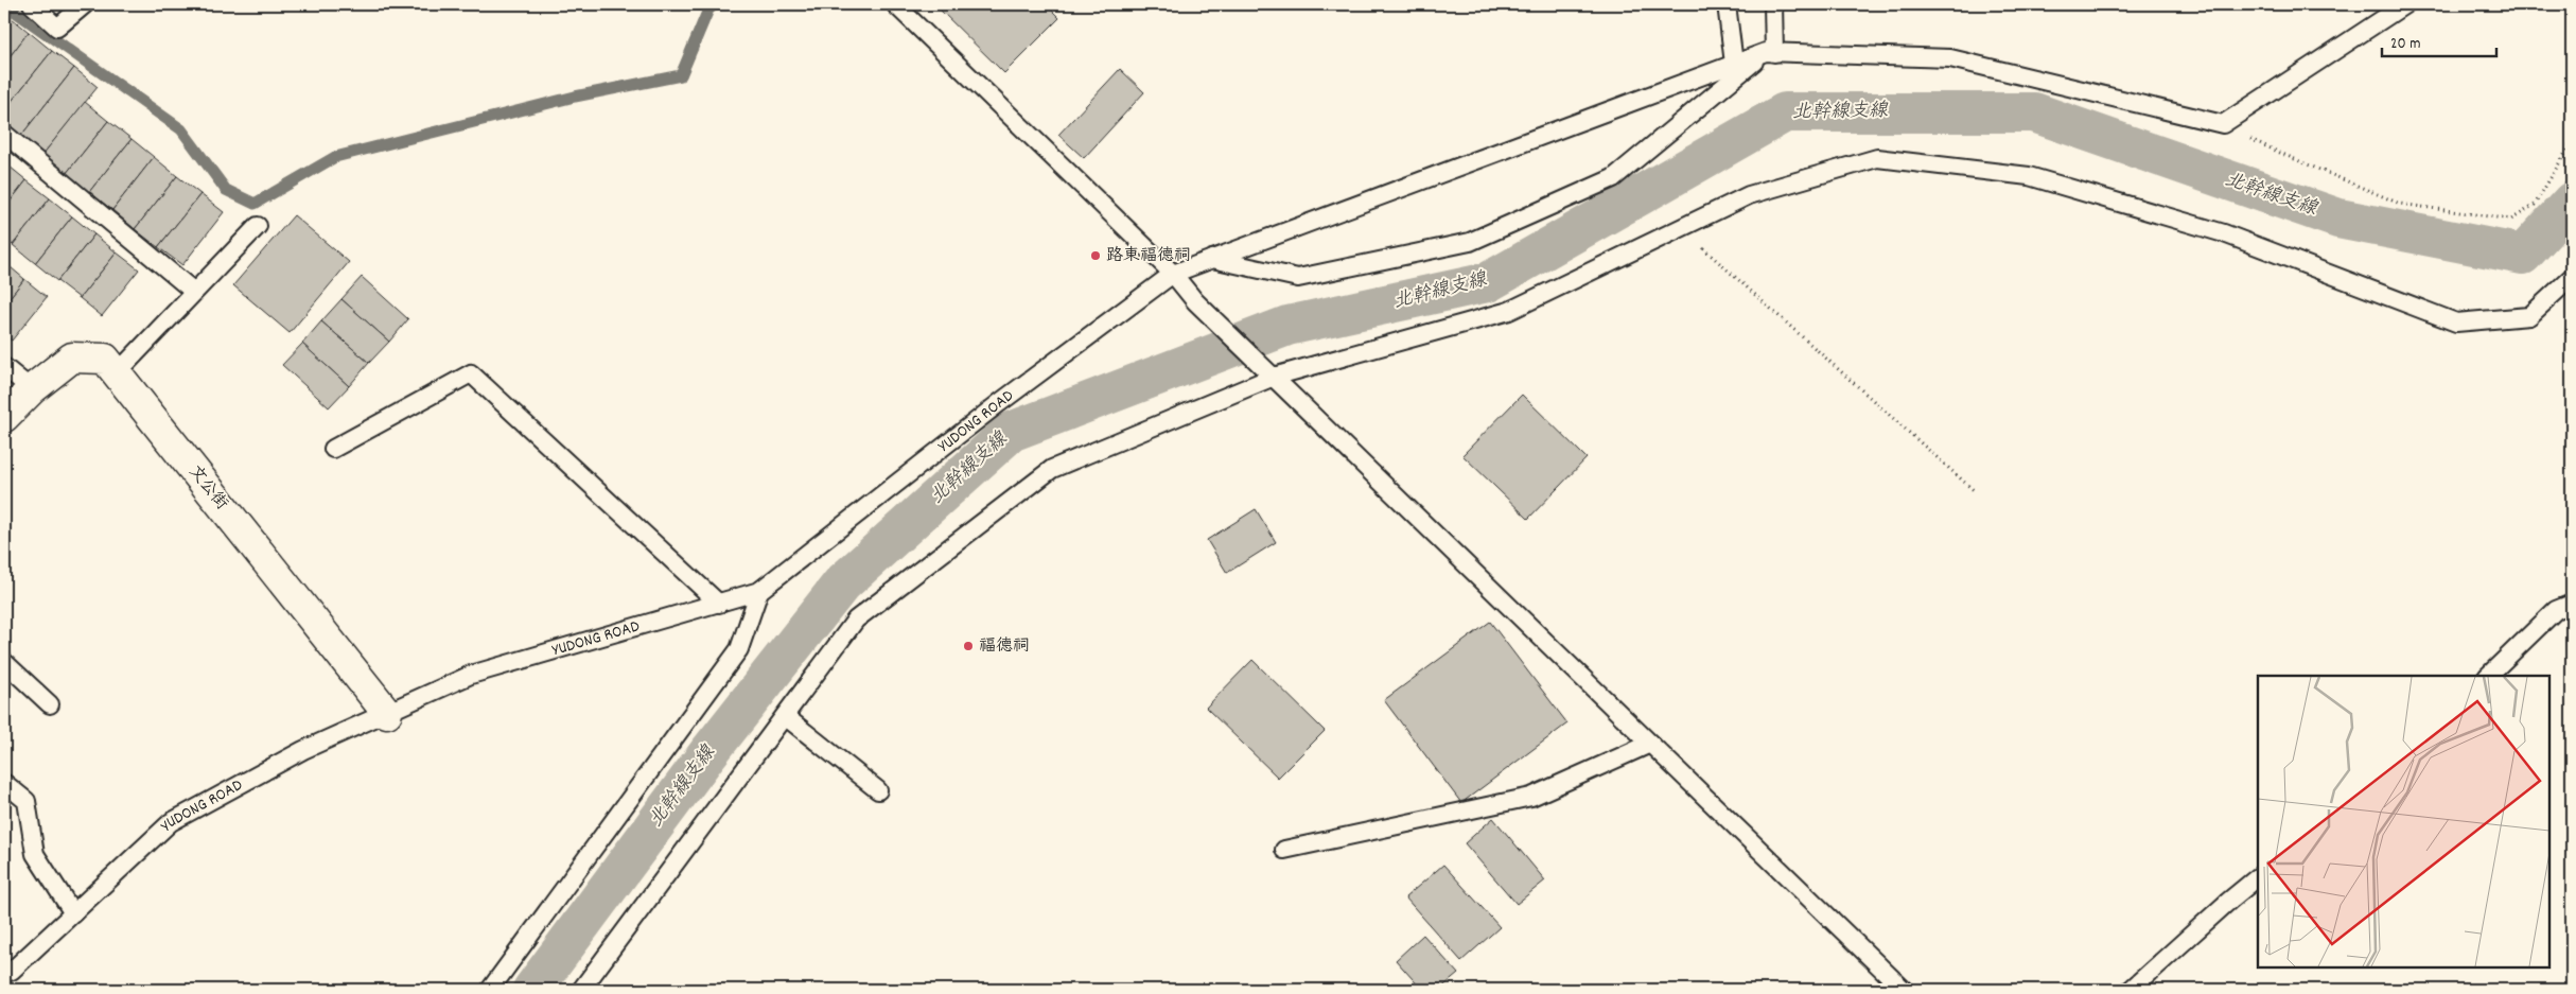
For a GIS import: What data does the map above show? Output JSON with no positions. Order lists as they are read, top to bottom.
{
  "streets": {
    "street": ["文公街"],
    "lane": ["YUDONG ROAD"]
  },
  "crossings": [
    ["YUDONG ROAD", "文公街"]
  ],
  "water": ["北幹線支線"],
  "places": ["路東福德祠", "福德祠"],
  "scale_bar": "20 m"
}
